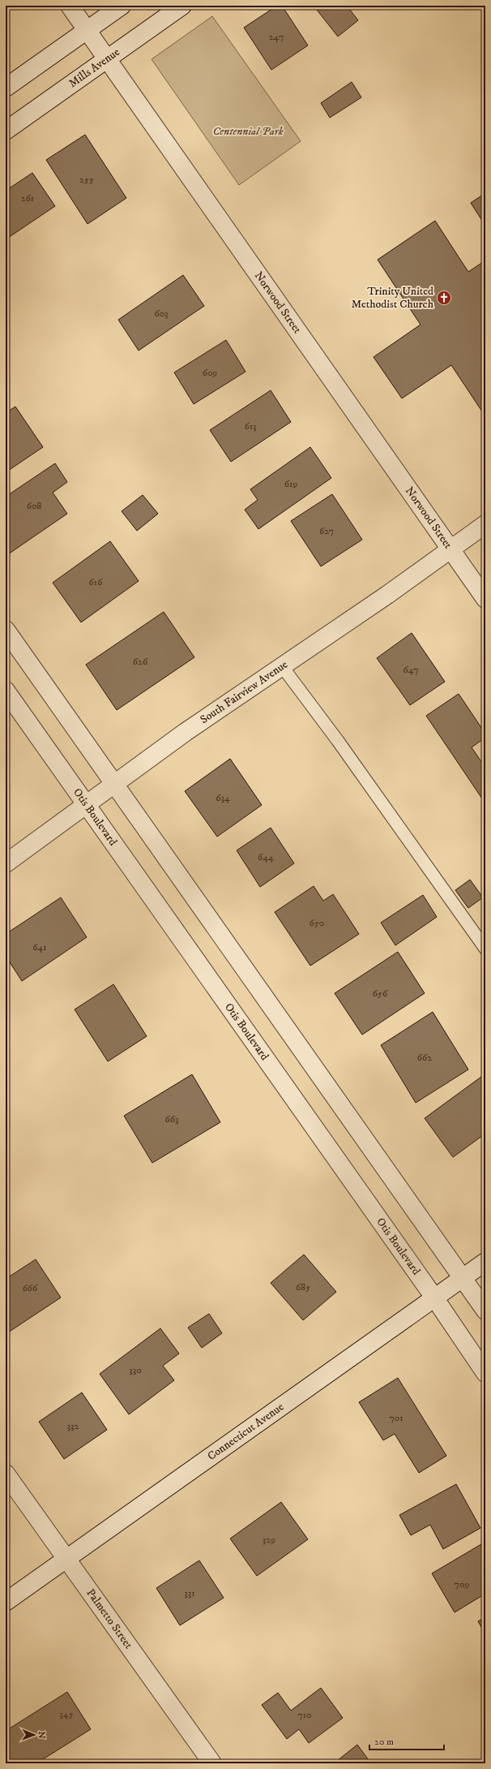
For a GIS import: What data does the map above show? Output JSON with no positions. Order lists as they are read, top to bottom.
{
  "streets": {
    "street": [
      "Mills Avenue",
      "Norwood Street",
      "South Fairview Avenue",
      "Otis Boulevard",
      "Connecticut Avenue",
      "Palmetto Street"
    ]
  },
  "crossings": [
    ["Mills Avenue", "Norwood Street"],
    ["Norwood Street", "South Fairview Avenue"],
    ["South Fairview Avenue", "Otis Boulevard"],
    ["Otis Boulevard", "Connecticut Avenue"],
    ["Connecticut Avenue", "Palmetto Street"]
  ],
  "parks": ["Centennial Park"],
  "places": {
    "church": ["Trinity United Methodist Church"]
  },
  "house_numbers": [
    "247",
    "255",
    "261",
    "603",
    "609",
    "613",
    "619",
    "608",
    "627",
    "616",
    "626",
    "647",
    "634",
    "644",
    "650",
    "641",
    "656",
    "662",
    "663",
    "685",
    "666",
    "330",
    "701",
    "332",
    "329",
    "709",
    "331",
    "345",
    "710"
  ],
  "scale_bar": "20 m",
  "north": "right"
}
